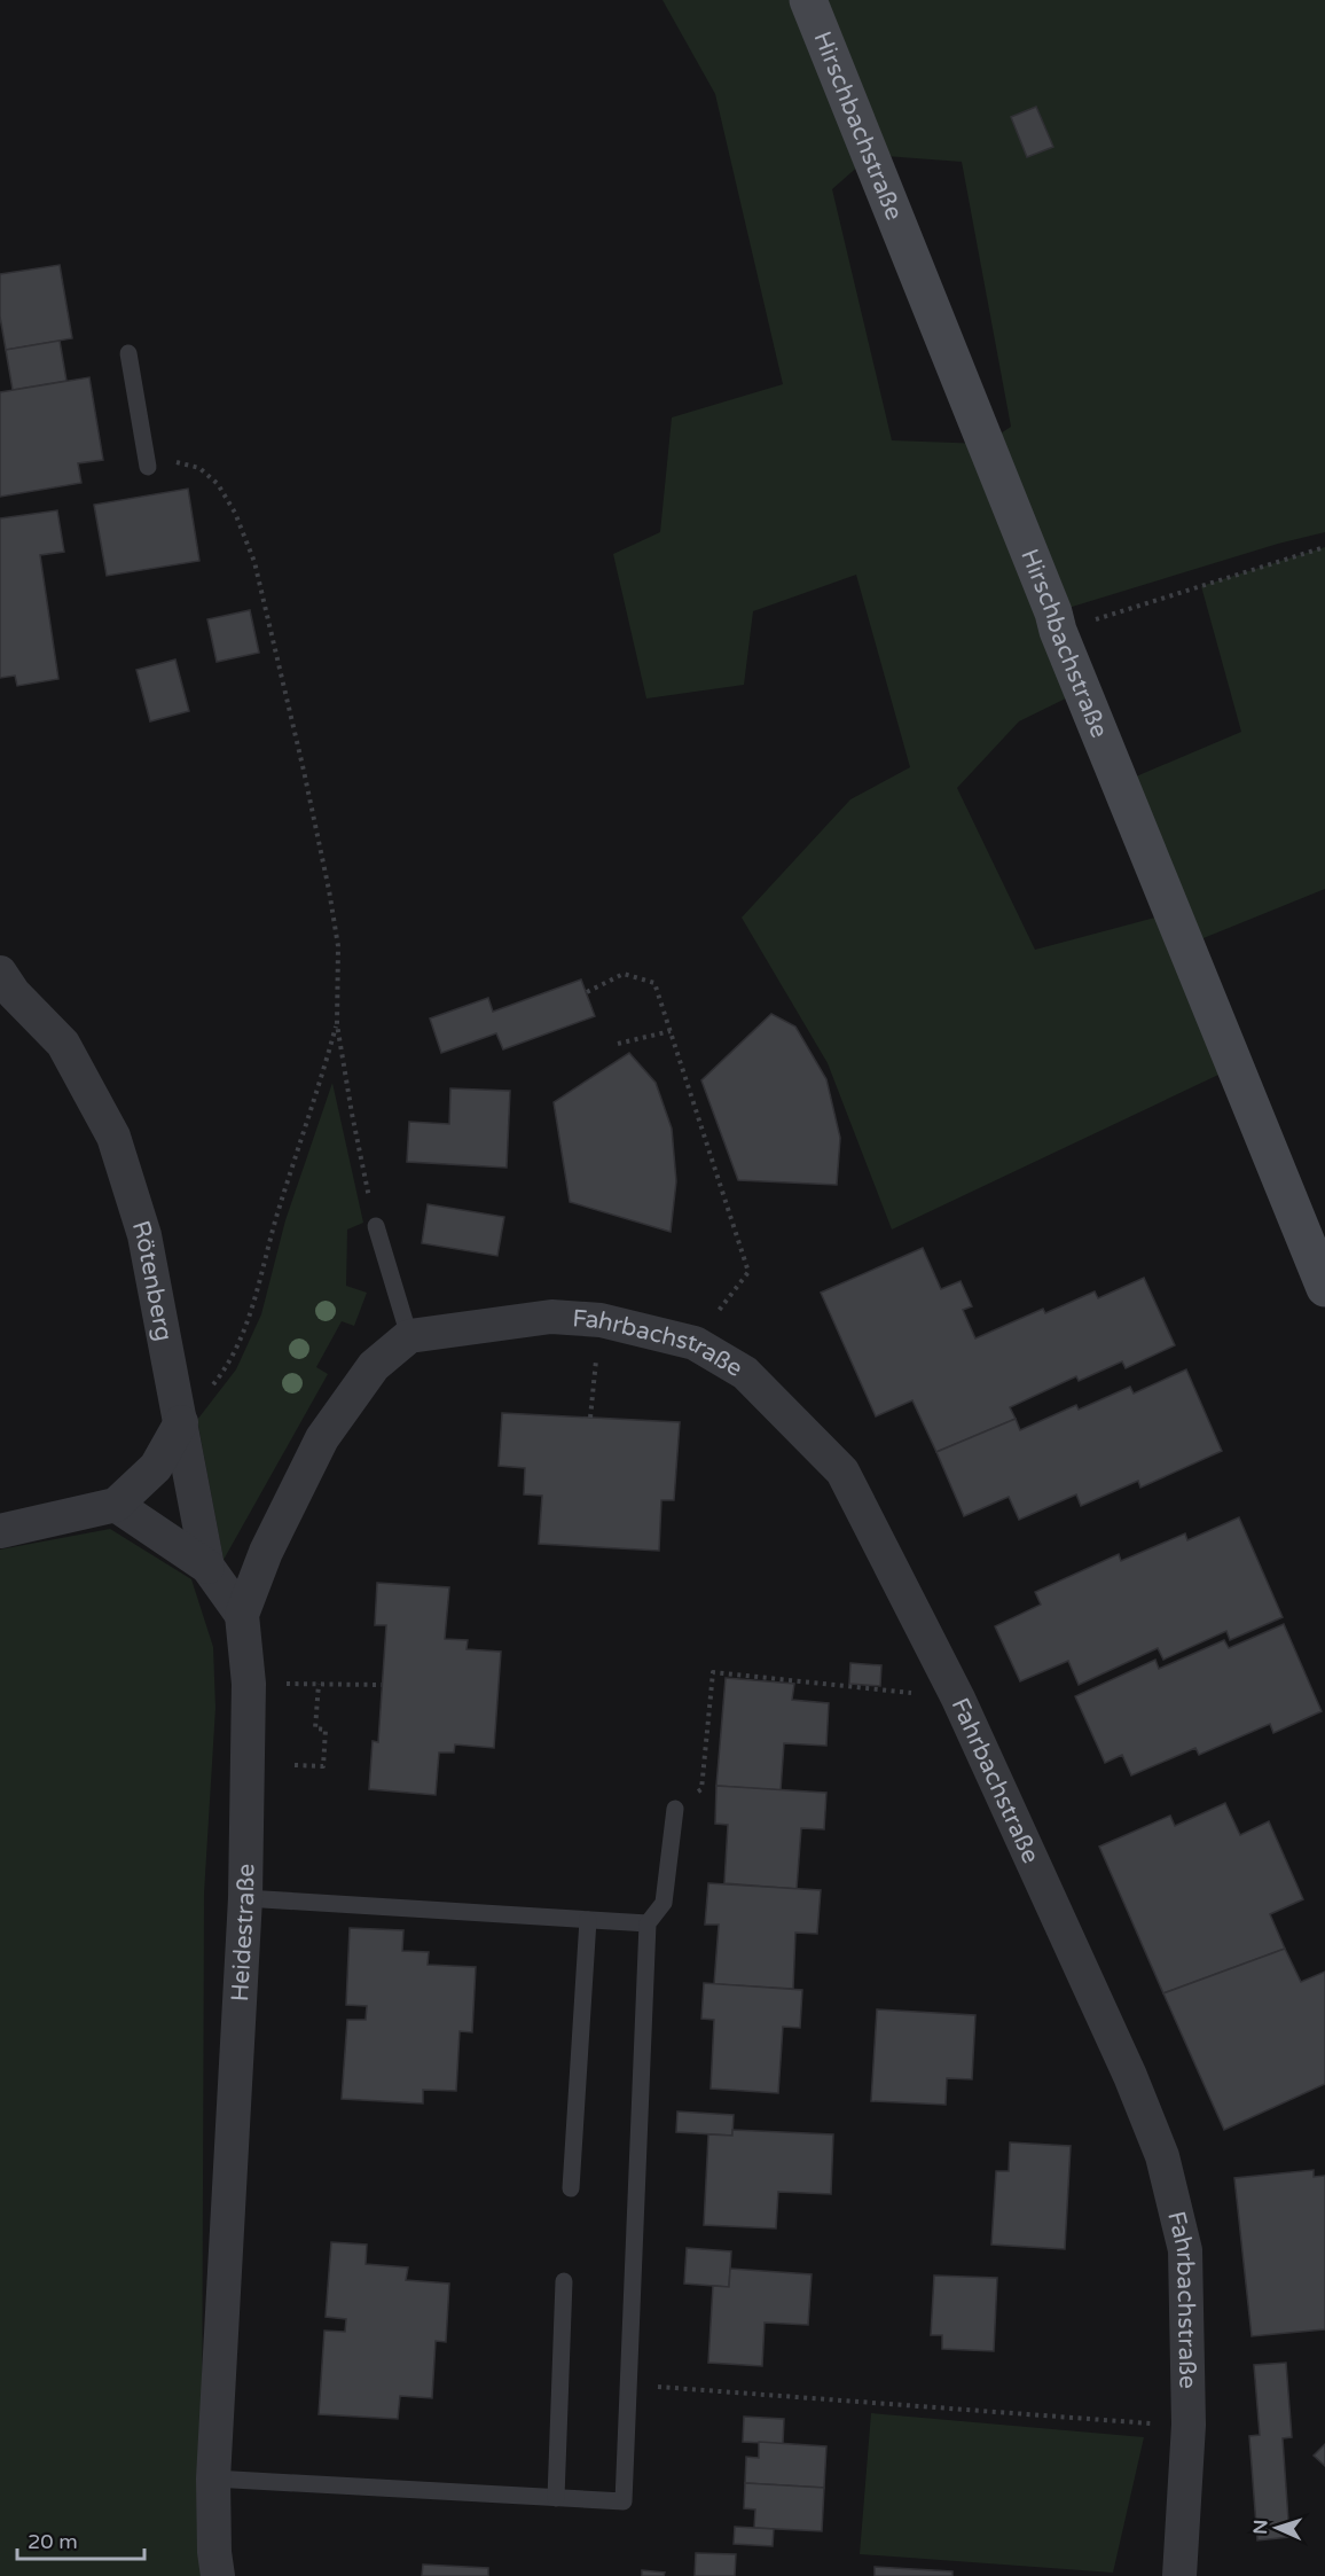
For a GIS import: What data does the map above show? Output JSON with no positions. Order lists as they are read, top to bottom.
{
  "streets": {
    "street": [
      "Hirschbachstraße",
      "Rötenberg",
      "Fahrbachstraße",
      "Heidestraße"
    ]
  },
  "crossings": [
    ["Rötenberg", "Heidestraße"],
    ["Fahrbachstraße", "Heidestraße"]
  ],
  "scale_bar": "20 m",
  "north": "left"
}
